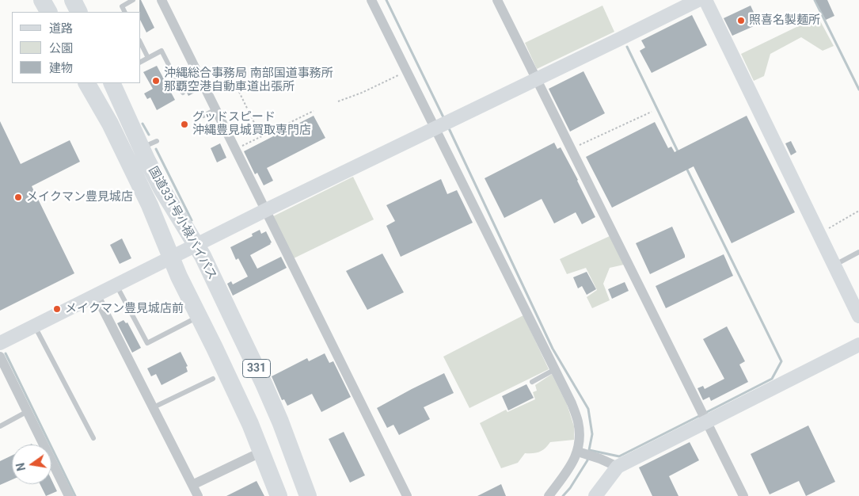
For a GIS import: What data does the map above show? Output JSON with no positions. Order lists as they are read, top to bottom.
{
  "streets": {
    "highway": ["国道331号小禄バイパス", "331"]
  },
  "places": [
    "照喜名製麺所",
    "沖縄総合事務局 南部国道事務所 那覇空港自動車道出張所",
    "グッドスピード 沖縄豊見城買取専門店",
    "メイクマン豊見城店",
    "メイクマン豊見城店前"
  ],
  "legend": ["道路", "公園", "建物"],
  "north": "left"
}
